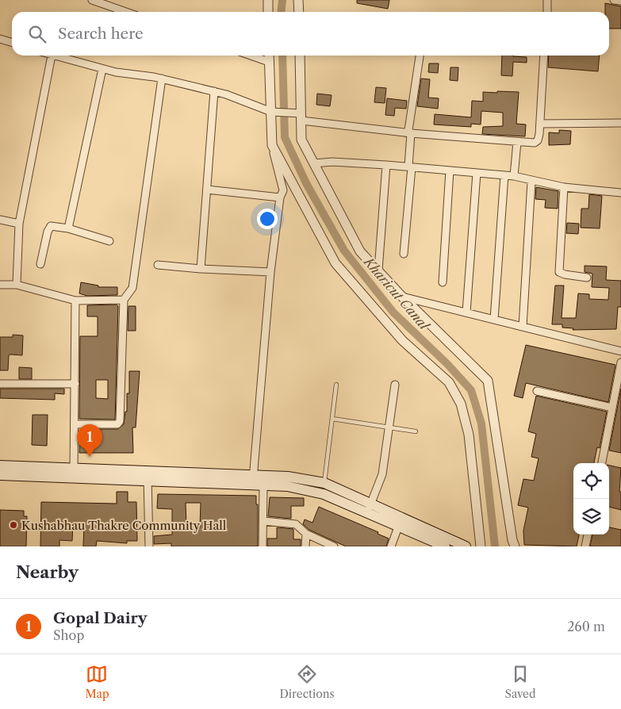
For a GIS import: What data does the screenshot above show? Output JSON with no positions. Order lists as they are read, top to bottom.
{
  "water": ["Kharicut Canal"],
  "places": ["Kushabhau Thakre Community Hall"],
  "page": {
    "search": "Search here",
    "pins": "1",
    "heading": "Nearby",
    "list": [
      {
        "mark": "1",
        "name": "Gopal Dairy",
        "note": "Shop",
        "value": "260 m"
      }
    ],
    "nav": ["Map", "Directions", "Saved"]
  }
}
